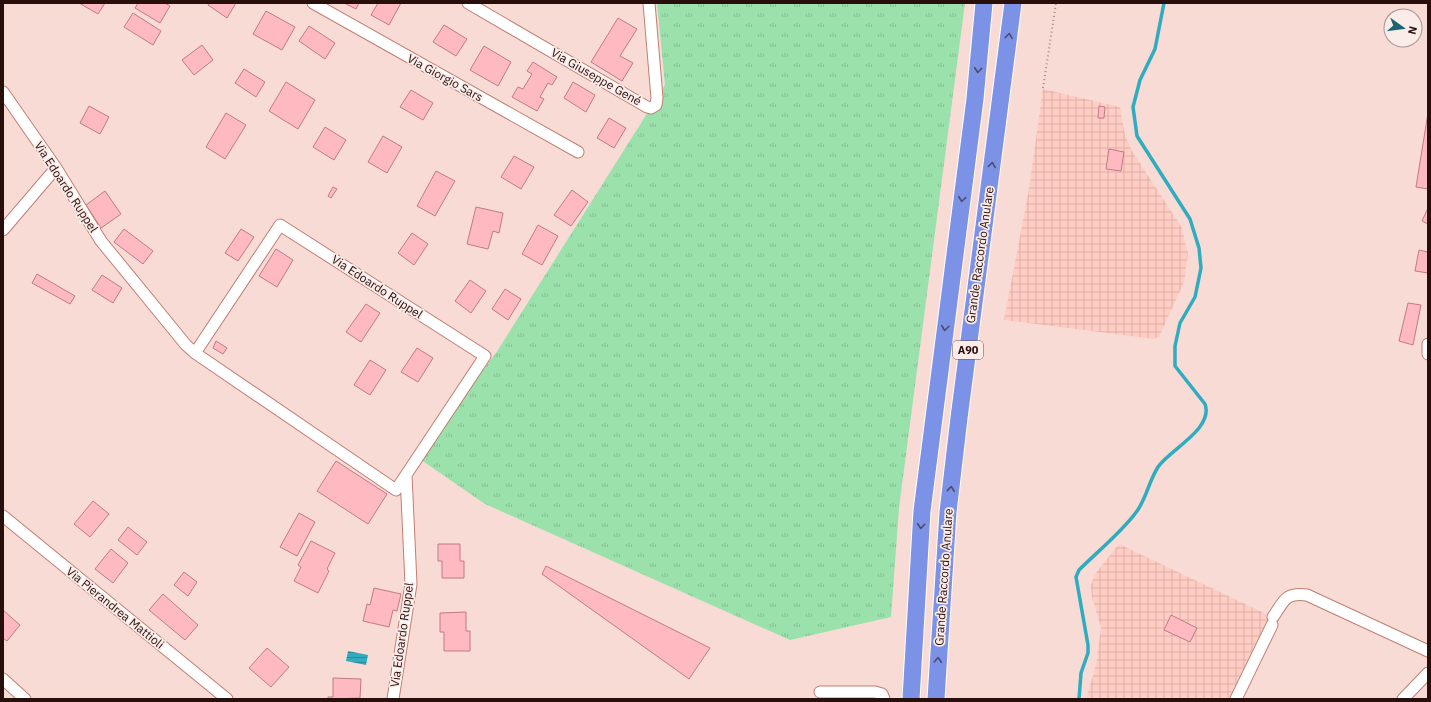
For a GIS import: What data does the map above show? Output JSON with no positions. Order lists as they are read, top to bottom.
{
  "streets": {
    "highway": ["Grande Raccordo Anulare", "A90"],
    "street": [
      "Via Giuseppe Gené",
      "Via Giorgio Sars",
      "Via Edoardo Ruppel",
      "Via Pierandrea Mattioli"
    ]
  },
  "north": "right"
}
